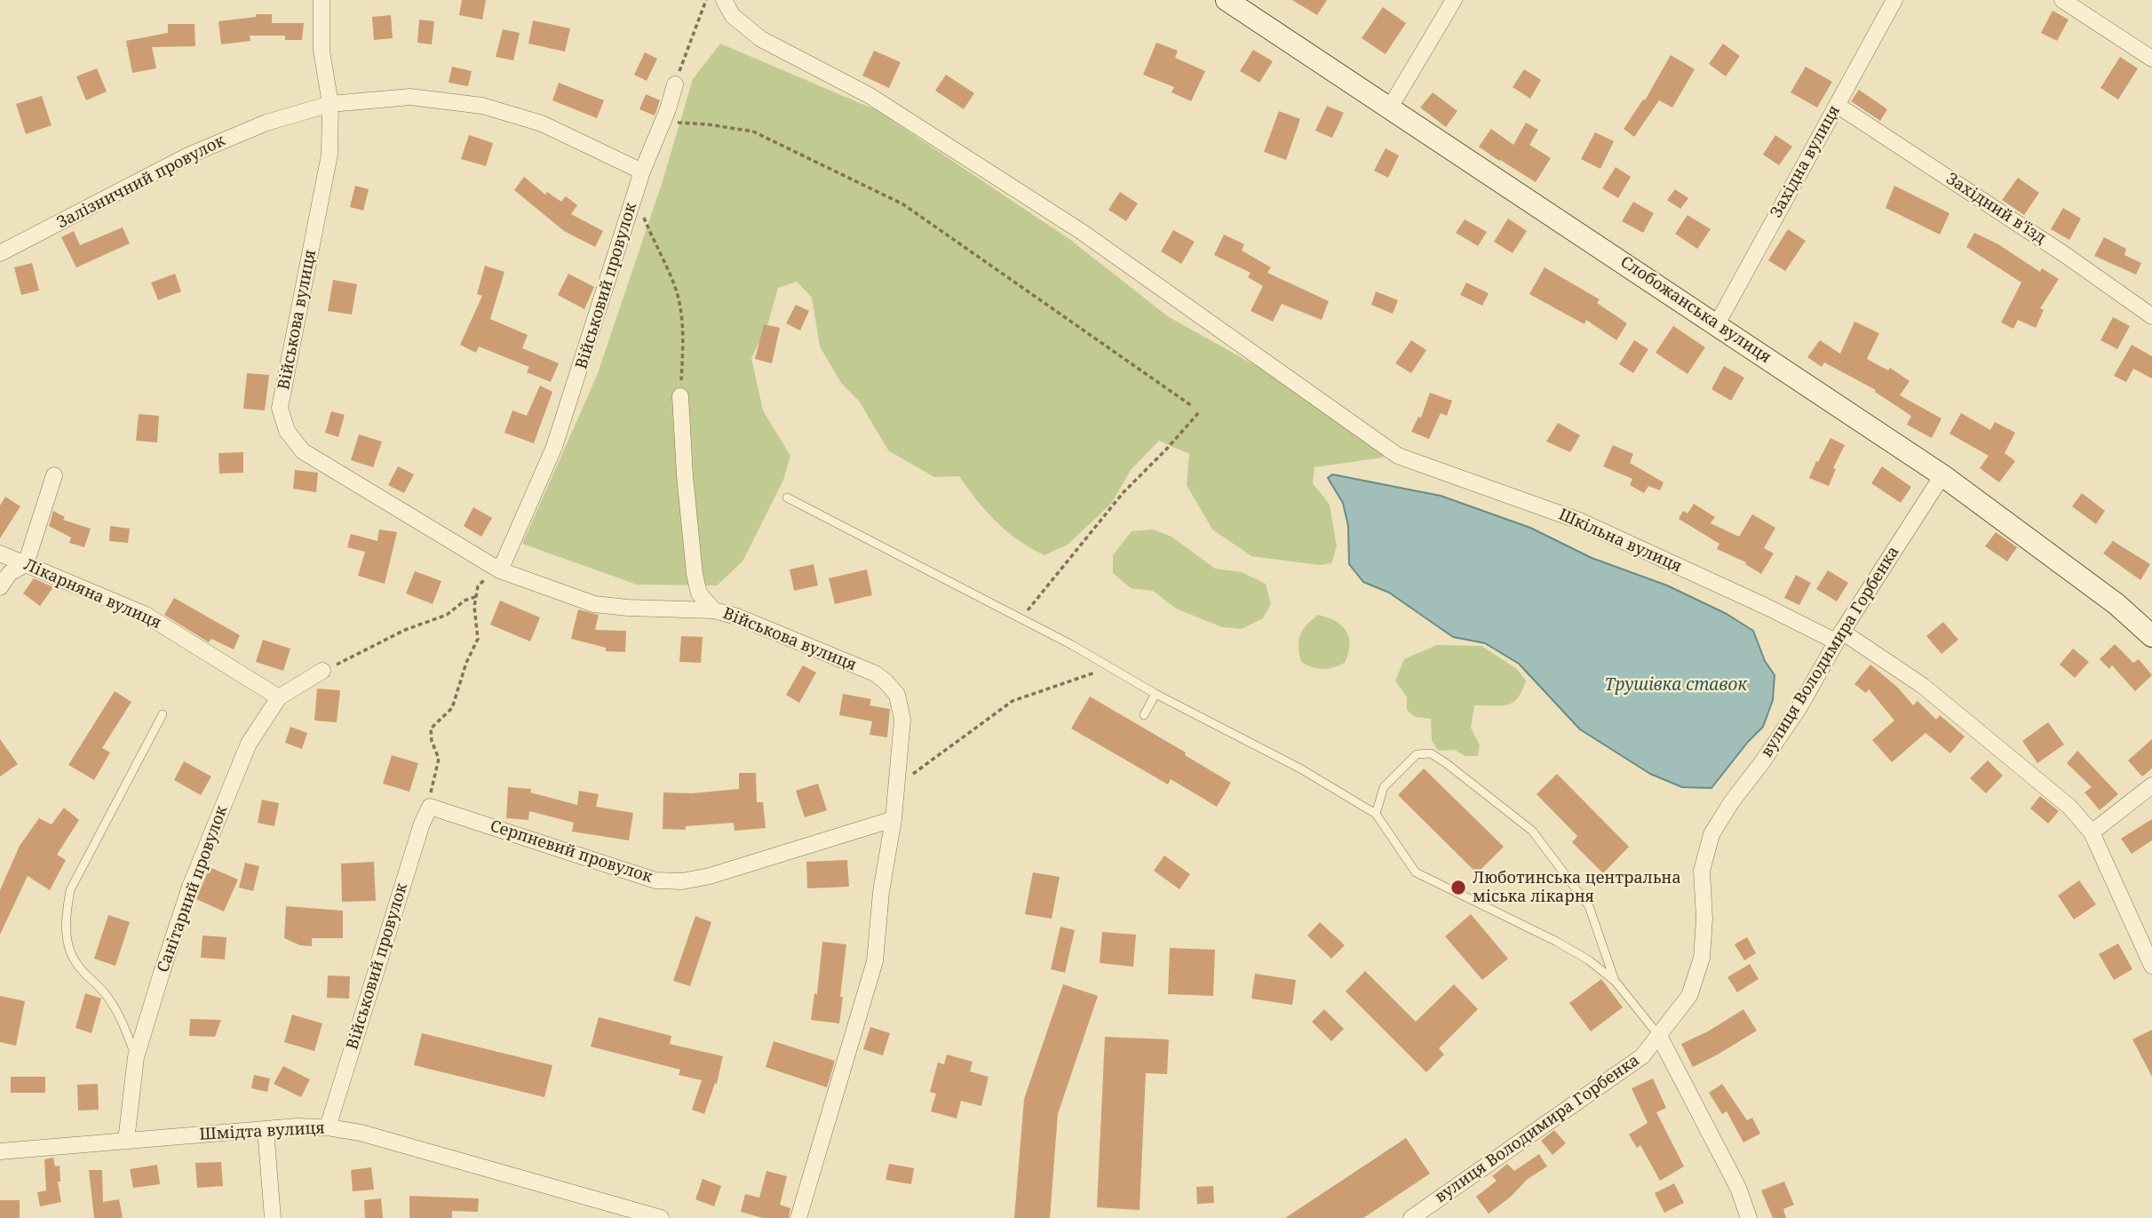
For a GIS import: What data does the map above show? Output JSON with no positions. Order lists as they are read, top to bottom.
{
  "streets": {
    "street": [
      "Західна вулиця",
      "Залізничний провулок",
      "Західний в'їзд",
      "Військовий провулок",
      "Слобожанська вулиця",
      "Військова вулиця",
      "Шкільна вулиця",
      "Лікарняна вулиця",
      "вулиця Володимира Горбенка",
      "Серпневий провулок",
      "Санітарний провулок",
      "Шмідта вулиця"
    ]
  },
  "crossings": [
    ["Західна вулиця", "Західний в'їзд"],
    ["Західна вулиця", "Слобожанська вулиця"],
    ["Залізничний провулок", "Військовий провулок"],
    ["Залізничний провулок", "Військова вулиця"],
    ["Військовий провулок", "Військова вулиця"],
    ["Військовий провулок", "Серпневий провулок"],
    ["Військовий провулок", "Шмідта вулиця"],
    ["Слобожанська вулиця", "вулиця Володимира Горбенка"],
    ["Військова вулиця", "Серпневий провулок"],
    ["Шкільна вулиця", "вулиця Володимира Горбенка"],
    ["Лікарняна вулиця", "Санітарний провулок"],
    ["Санітарний провулок", "Шмідта вулиця"]
  ],
  "water": ["Трушівка ставок"],
  "places": ["Люботинська центральна міська лікарня"]
}
